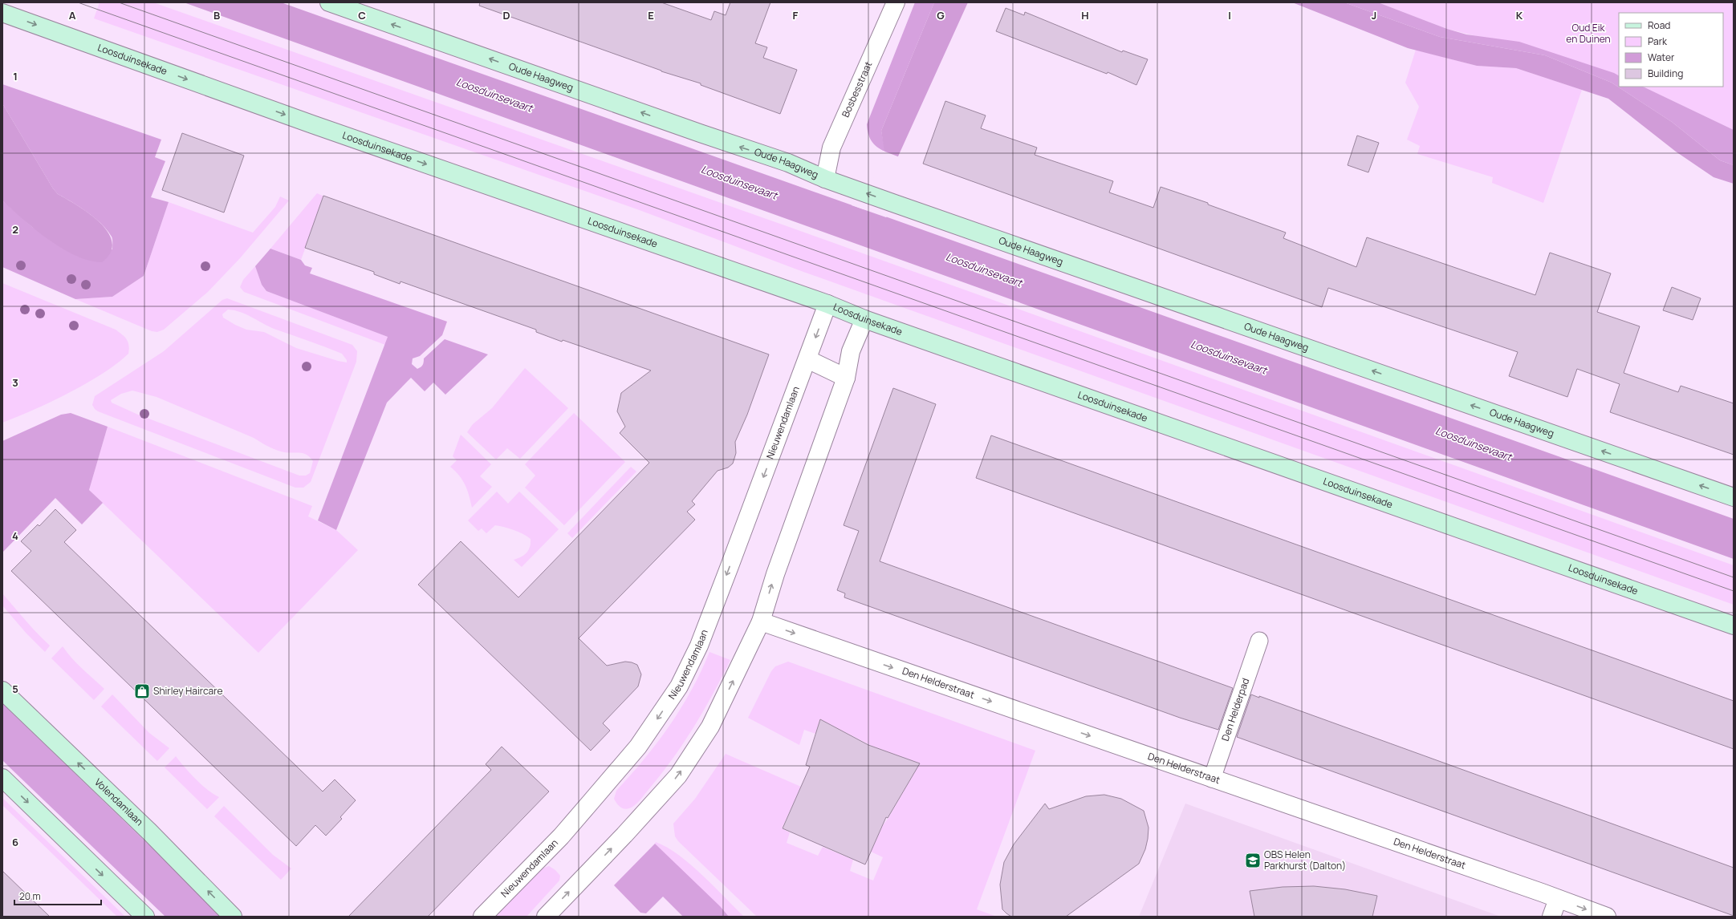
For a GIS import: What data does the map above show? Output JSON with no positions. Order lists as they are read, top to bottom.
{
  "streets": {
    "main road": ["Loosduinsekade", "Oude Haagweg", "Volendamlaan"],
    "street": ["Bosbesstraat", "Nieuwendamlaan", "Den Helderstraat"],
    "lane": ["Den Helderpad"]
  },
  "crossings": [
    ["Loosduinsekade", "Nieuwendamlaan"],
    ["Oude Haagweg", "Bosbesstraat"],
    ["Den Helderstraat", "Den Helderpad"]
  ],
  "one_way": ["Loosduinsekade", "Oude Haagweg", "Den Helderstraat"],
  "water": ["Loosduinsevaart"],
  "parks": ["Oud Eik en Duinen"],
  "places": {
    "shop": ["Shirley Haircare"],
    "school or university": ["OBS Helen Parkhurst (Dalton)"]
  },
  "legend": [
    "Road",
    "Park",
    "Water",
    "Building"
  ],
  "scale_bar": "20 m",
  "grid": {
    "columns": [
      "A",
      "B",
      "C",
      "D",
      "E",
      "F",
      "G",
      "H",
      "I",
      "J",
      "K"
    ],
    "rows": [
      "1",
      "2",
      "3",
      "4",
      "5",
      "6"
    ]
  }
}
